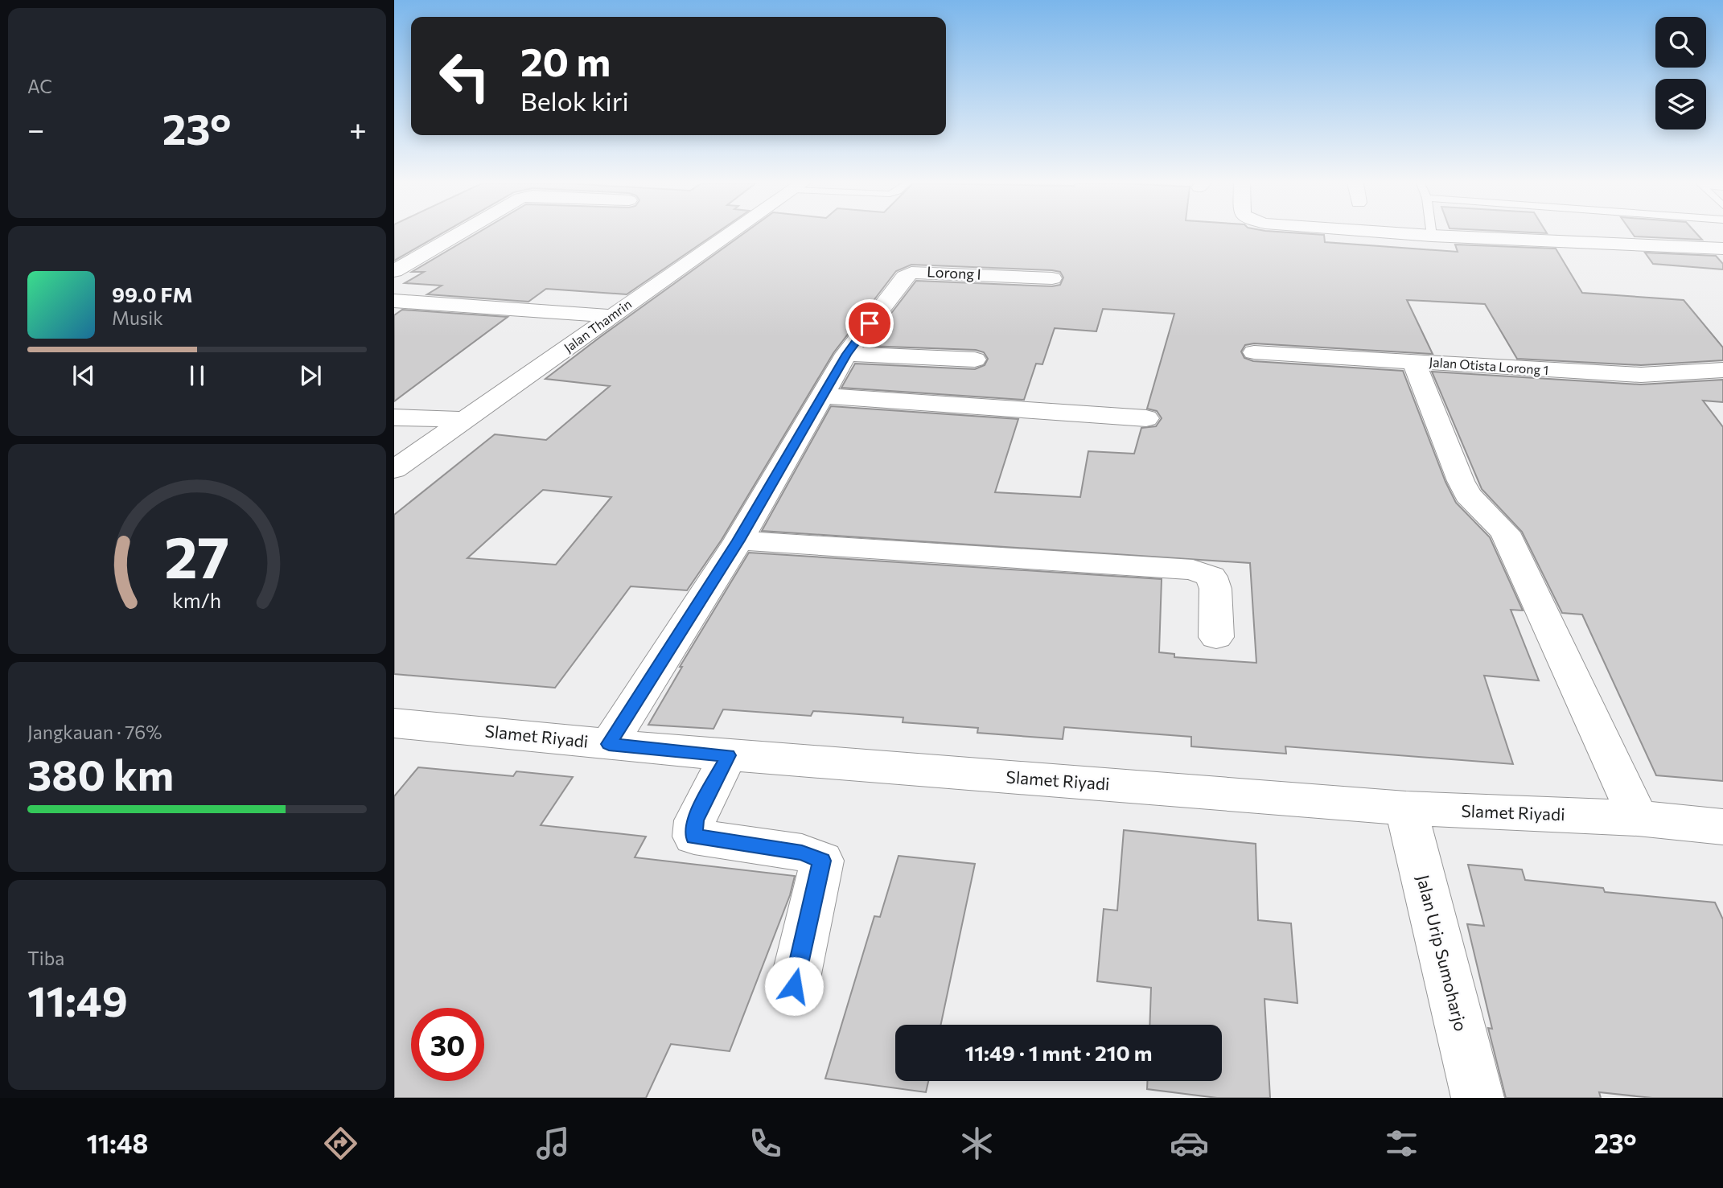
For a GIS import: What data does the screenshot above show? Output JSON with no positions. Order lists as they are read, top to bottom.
{
  "streets": {
    "street": [
      "Lorong I",
      "Jalan Thamrin",
      "Jalan Otista Lorong 1",
      "Slamet Riyadi",
      "Jalan Urip Sumoharjo"
    ]
  },
  "crossings": [
    ["Lorong I", "Slamet Riyadi"],
    ["Slamet Riyadi", "Jalan Urip Sumoharjo"]
  ],
  "page": {
    "tile": [
      "AC",
      ["Jangkauan · 76%", "380 km"],
      ["Tiba", "11:49"]
    ],
    "turn": ["20 m", "Belok kiri"],
    "heat": ["−", "23°", "+"],
    "song": ["99.0 FM", "Musik"],
    "limit": "30",
    "trip": "11:49 · 1 mnt · 210 m",
    "tabs": ["11:48", "23°"],
    "gauge": ["27", "km/h"]
  }
}
